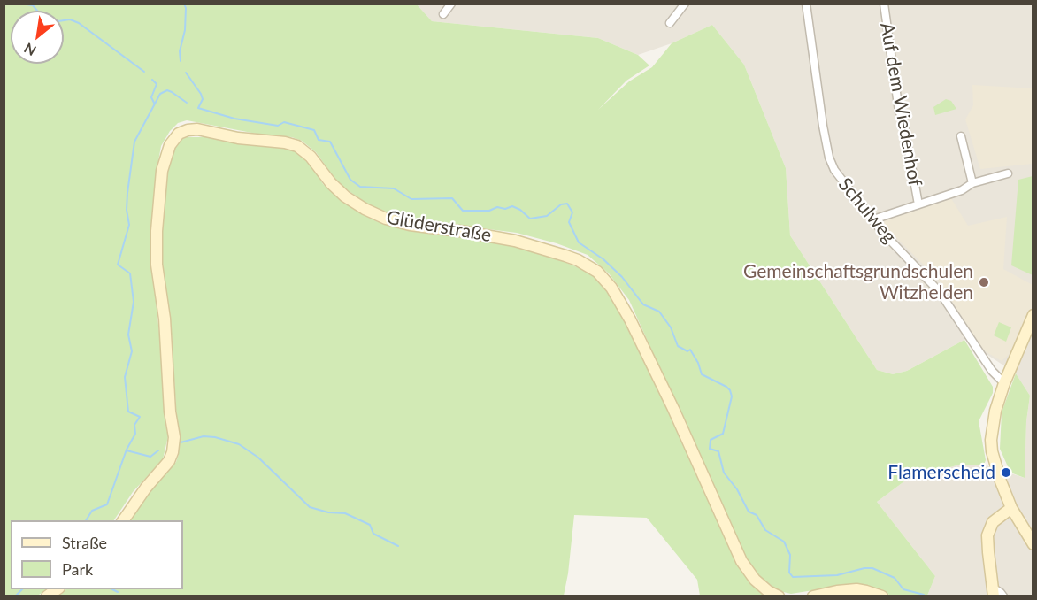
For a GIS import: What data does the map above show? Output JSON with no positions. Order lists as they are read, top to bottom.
{
  "streets": {
    "main road": ["Glüderstraße"],
    "street": ["Auf dem Wiedenhof", "Schulweg"]
  },
  "places": ["Gemeinschaftsgrundschulen Witzhelden", "Flamerscheid"],
  "legend": ["Straße", "Park"],
  "north": "bottom left"
}
